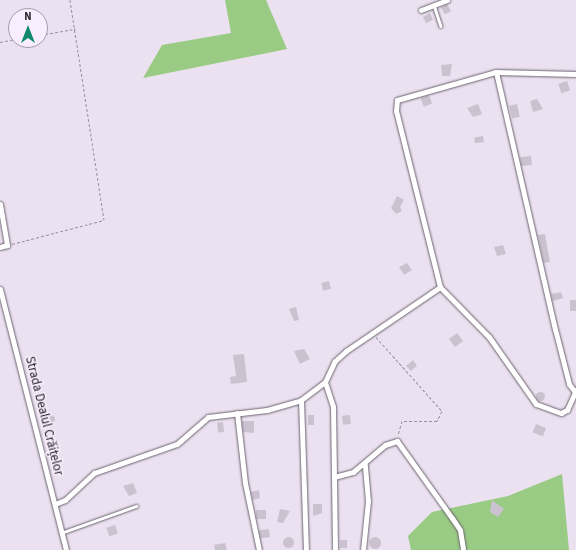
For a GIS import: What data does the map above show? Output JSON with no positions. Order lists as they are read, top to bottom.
{
  "streets": {
    "street": ["Strada Dealul Crăițelor"]
  },
  "north": "top"
}
